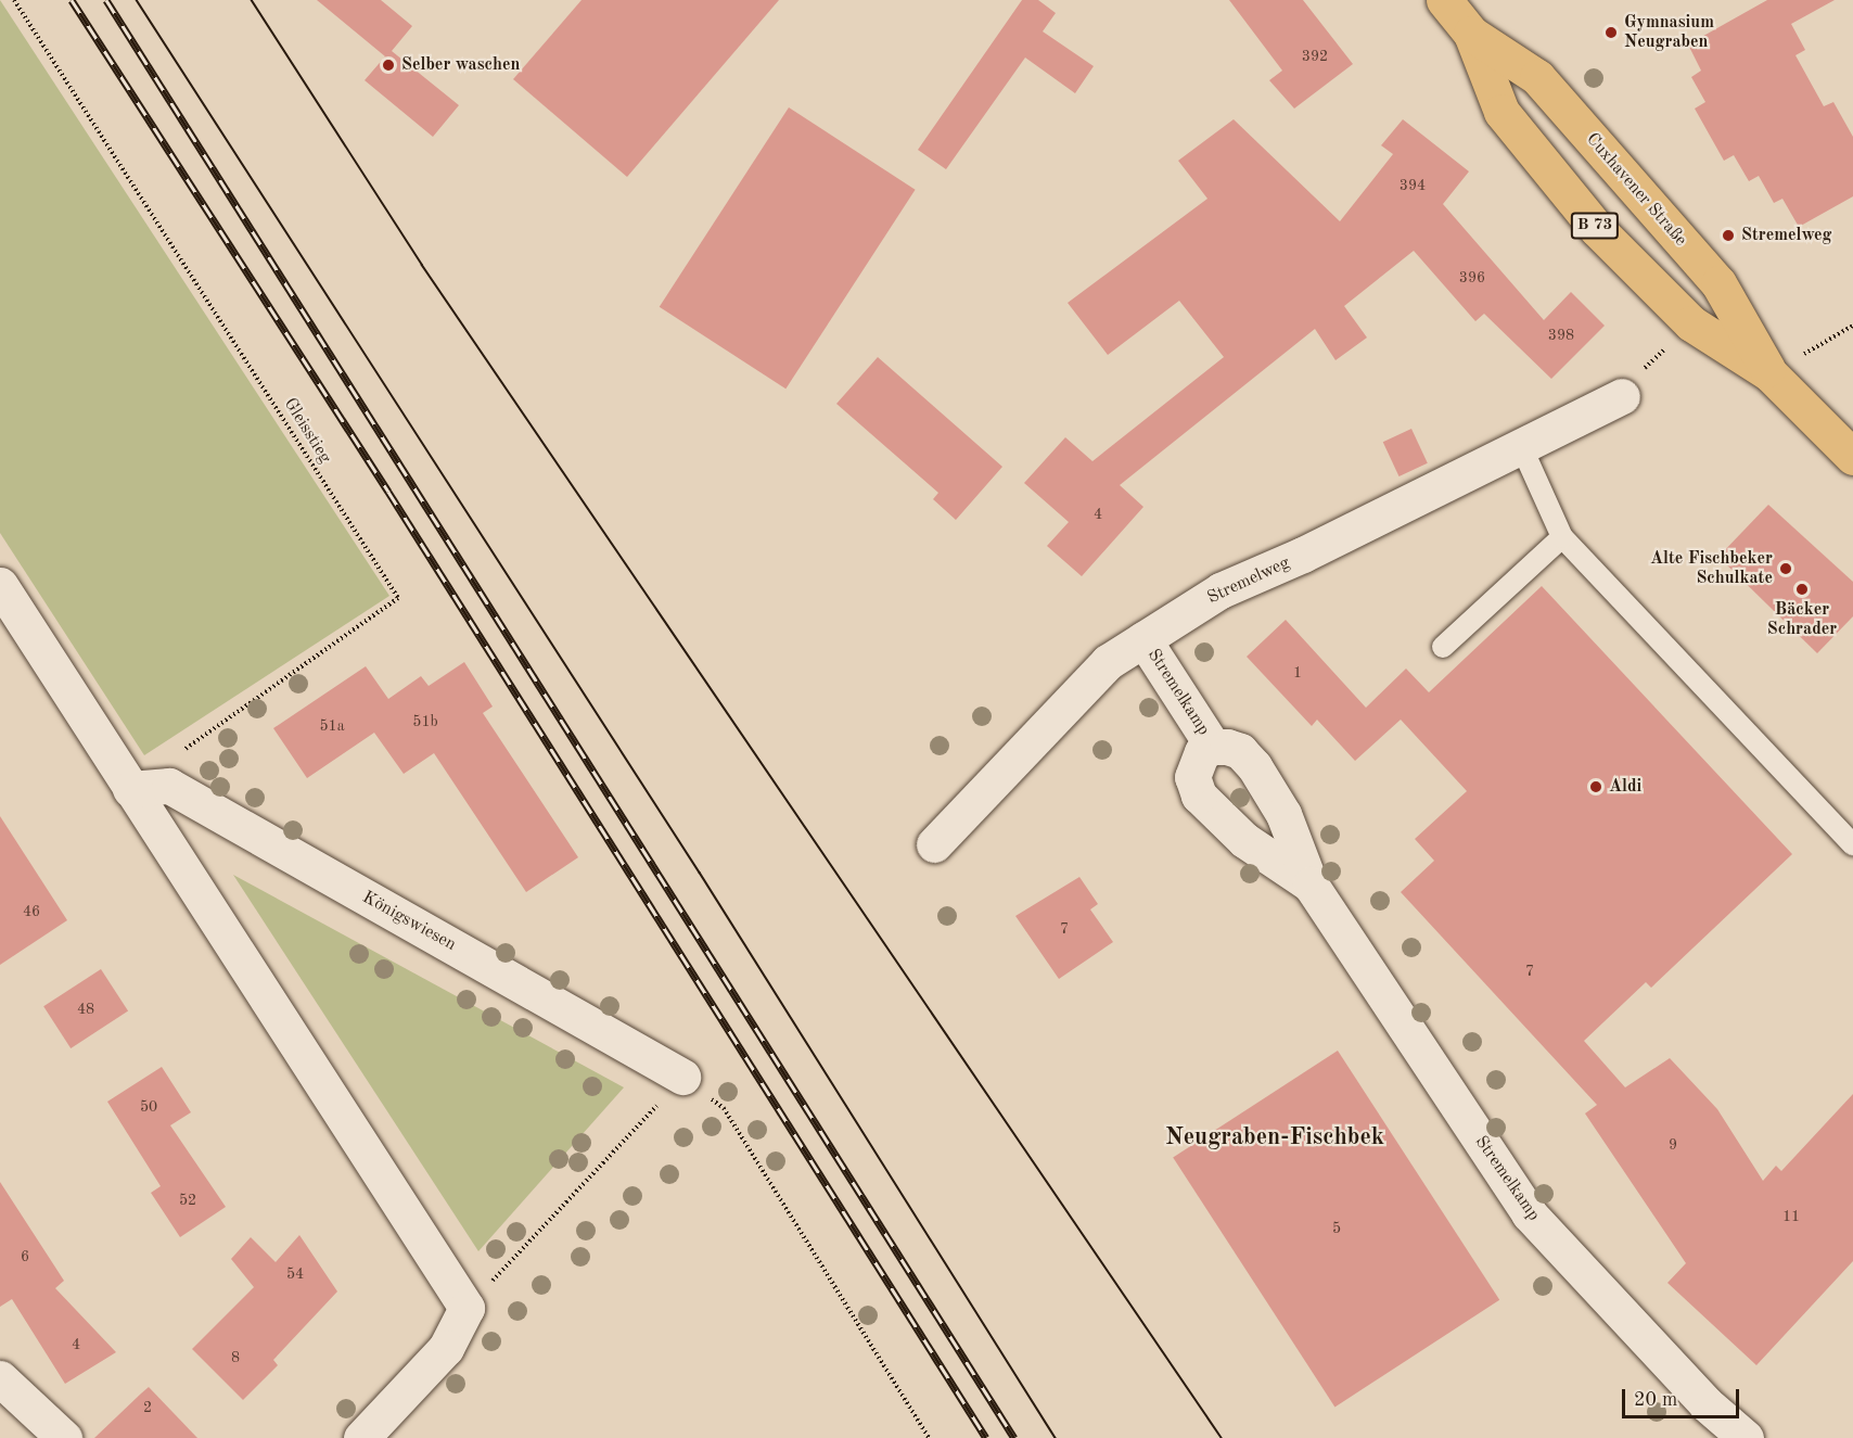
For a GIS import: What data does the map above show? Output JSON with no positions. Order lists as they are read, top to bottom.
{
  "streets": {
    "main road": ["Cuxhavener Straße", "B 73"],
    "street": ["Stremelweg", "Stremelkamp", "Königswiesen"],
    "path": ["Gleisstieg"]
  },
  "crossings": [
    ["Stremelweg", "Stremelkamp"]
  ],
  "districts": ["Neugraben-Fischbek"],
  "places": [
    "Gymnasium Neugraben",
    "Selber waschen",
    "Stremelweg",
    "Alte Fischbeker Schulkate",
    "Bäcker Schrader",
    "Aldi"
  ],
  "house_numbers": [
    "392",
    "394",
    "396",
    "398",
    "4",
    "1",
    "51b",
    "51a",
    "46",
    "7",
    "7",
    "48",
    "50",
    "9",
    "52",
    "11",
    "5",
    "6",
    "54",
    "4",
    "8",
    "2"
  ],
  "scale_bar": "20 m"
}
